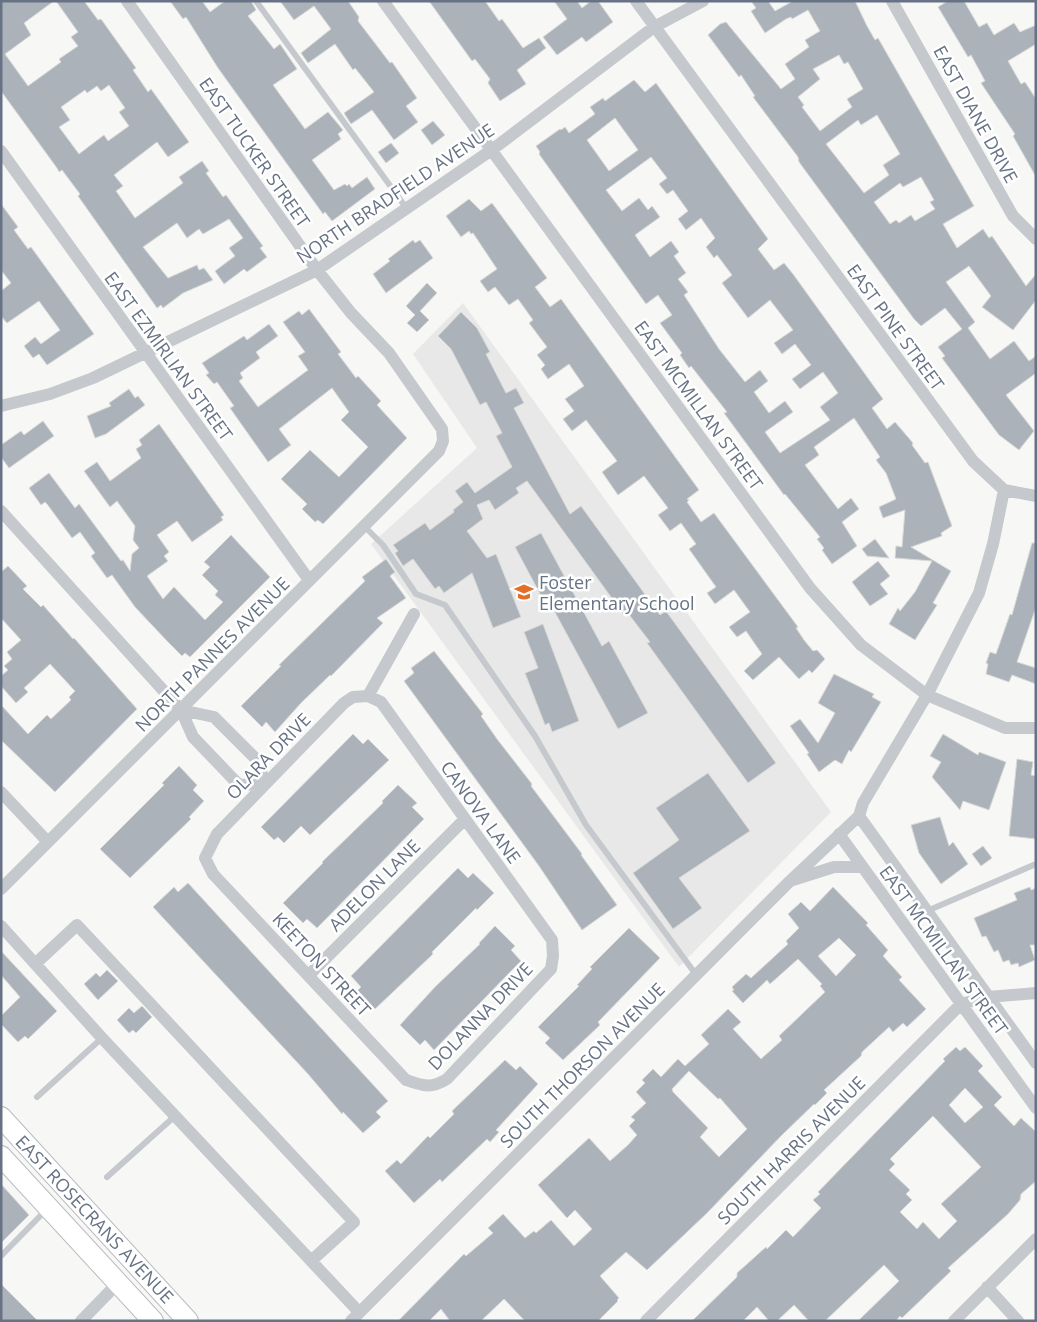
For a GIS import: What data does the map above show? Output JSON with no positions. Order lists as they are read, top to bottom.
{
  "streets": {
    "main road": ["EAST ROSECRANS AVENUE"],
    "street": [
      "EAST DIANE DRIVE",
      "EAST TUCKER STREET",
      "NORTH BRADFIELD AVENUE",
      "EAST PINE STREET",
      "EAST EZMIRLIAN STREET",
      "EAST MCMILLAN STREET",
      "NORTH PANNES AVENUE",
      "OLARA DRIVE",
      "CANOVA LANE",
      "ADELON LANE",
      "KEETON STREET",
      "DOLANNA DRIVE",
      "SOUTH THORSON AVENUE",
      "SOUTH HARRIS AVENUE"
    ]
  },
  "crossings": [
    ["EAST TUCKER STREET", "NORTH BRADFIELD AVENUE"],
    ["EAST TUCKER STREET", "NORTH PANNES AVENUE"],
    ["NORTH BRADFIELD AVENUE", "EAST PINE STREET"],
    ["NORTH BRADFIELD AVENUE", "EAST EZMIRLIAN STREET"],
    ["NORTH BRADFIELD AVENUE", "EAST MCMILLAN STREET"],
    ["EAST EZMIRLIAN STREET", "NORTH PANNES AVENUE"],
    ["EAST MCMILLAN STREET", "SOUTH THORSON AVENUE"],
    ["EAST MCMILLAN STREET", "SOUTH HARRIS AVENUE"],
    ["OLARA DRIVE", "CANOVA LANE"],
    ["OLARA DRIVE", "KEETON STREET"],
    ["CANOVA LANE", "ADELON LANE"],
    ["CANOVA LANE", "DOLANNA DRIVE"],
    ["ADELON LANE", "KEETON STREET"],
    ["KEETON STREET", "DOLANNA DRIVE"]
  ],
  "places": {
    "school or university": ["Foster Elementary School"]
  }
}
